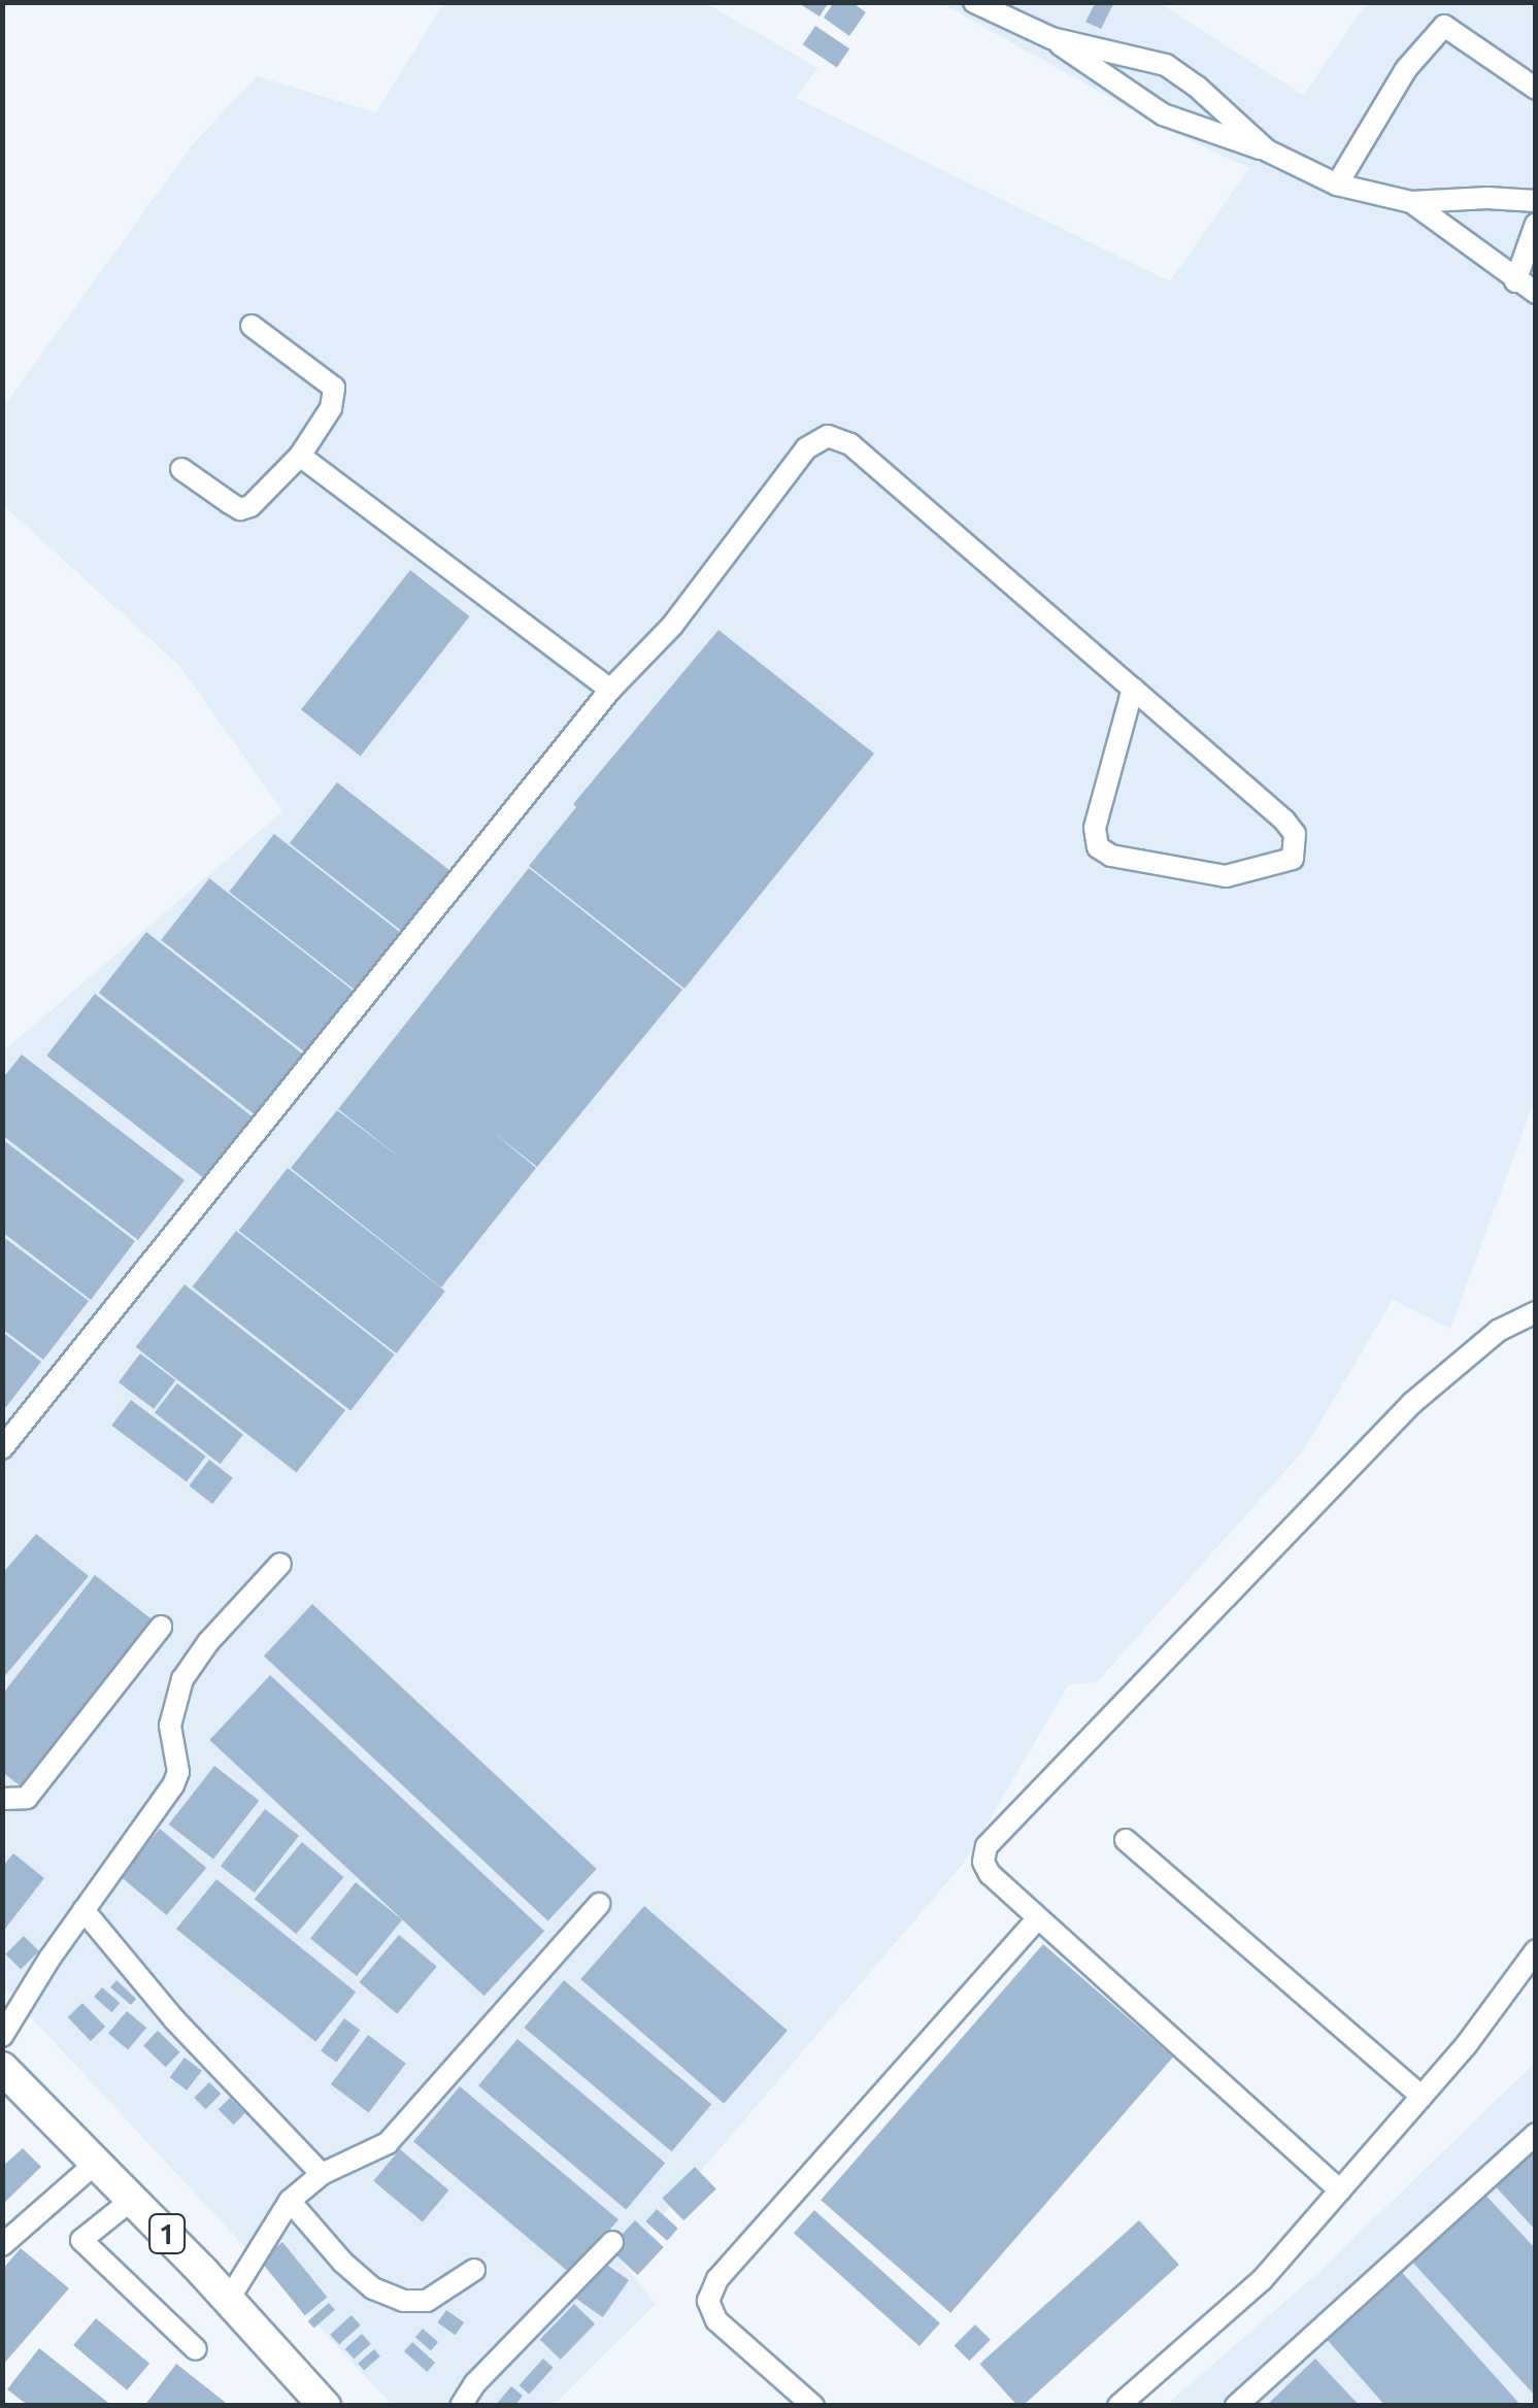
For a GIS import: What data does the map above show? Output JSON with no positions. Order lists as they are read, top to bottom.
{
  "streets": {
    "highway": ["1"]
  }
}
